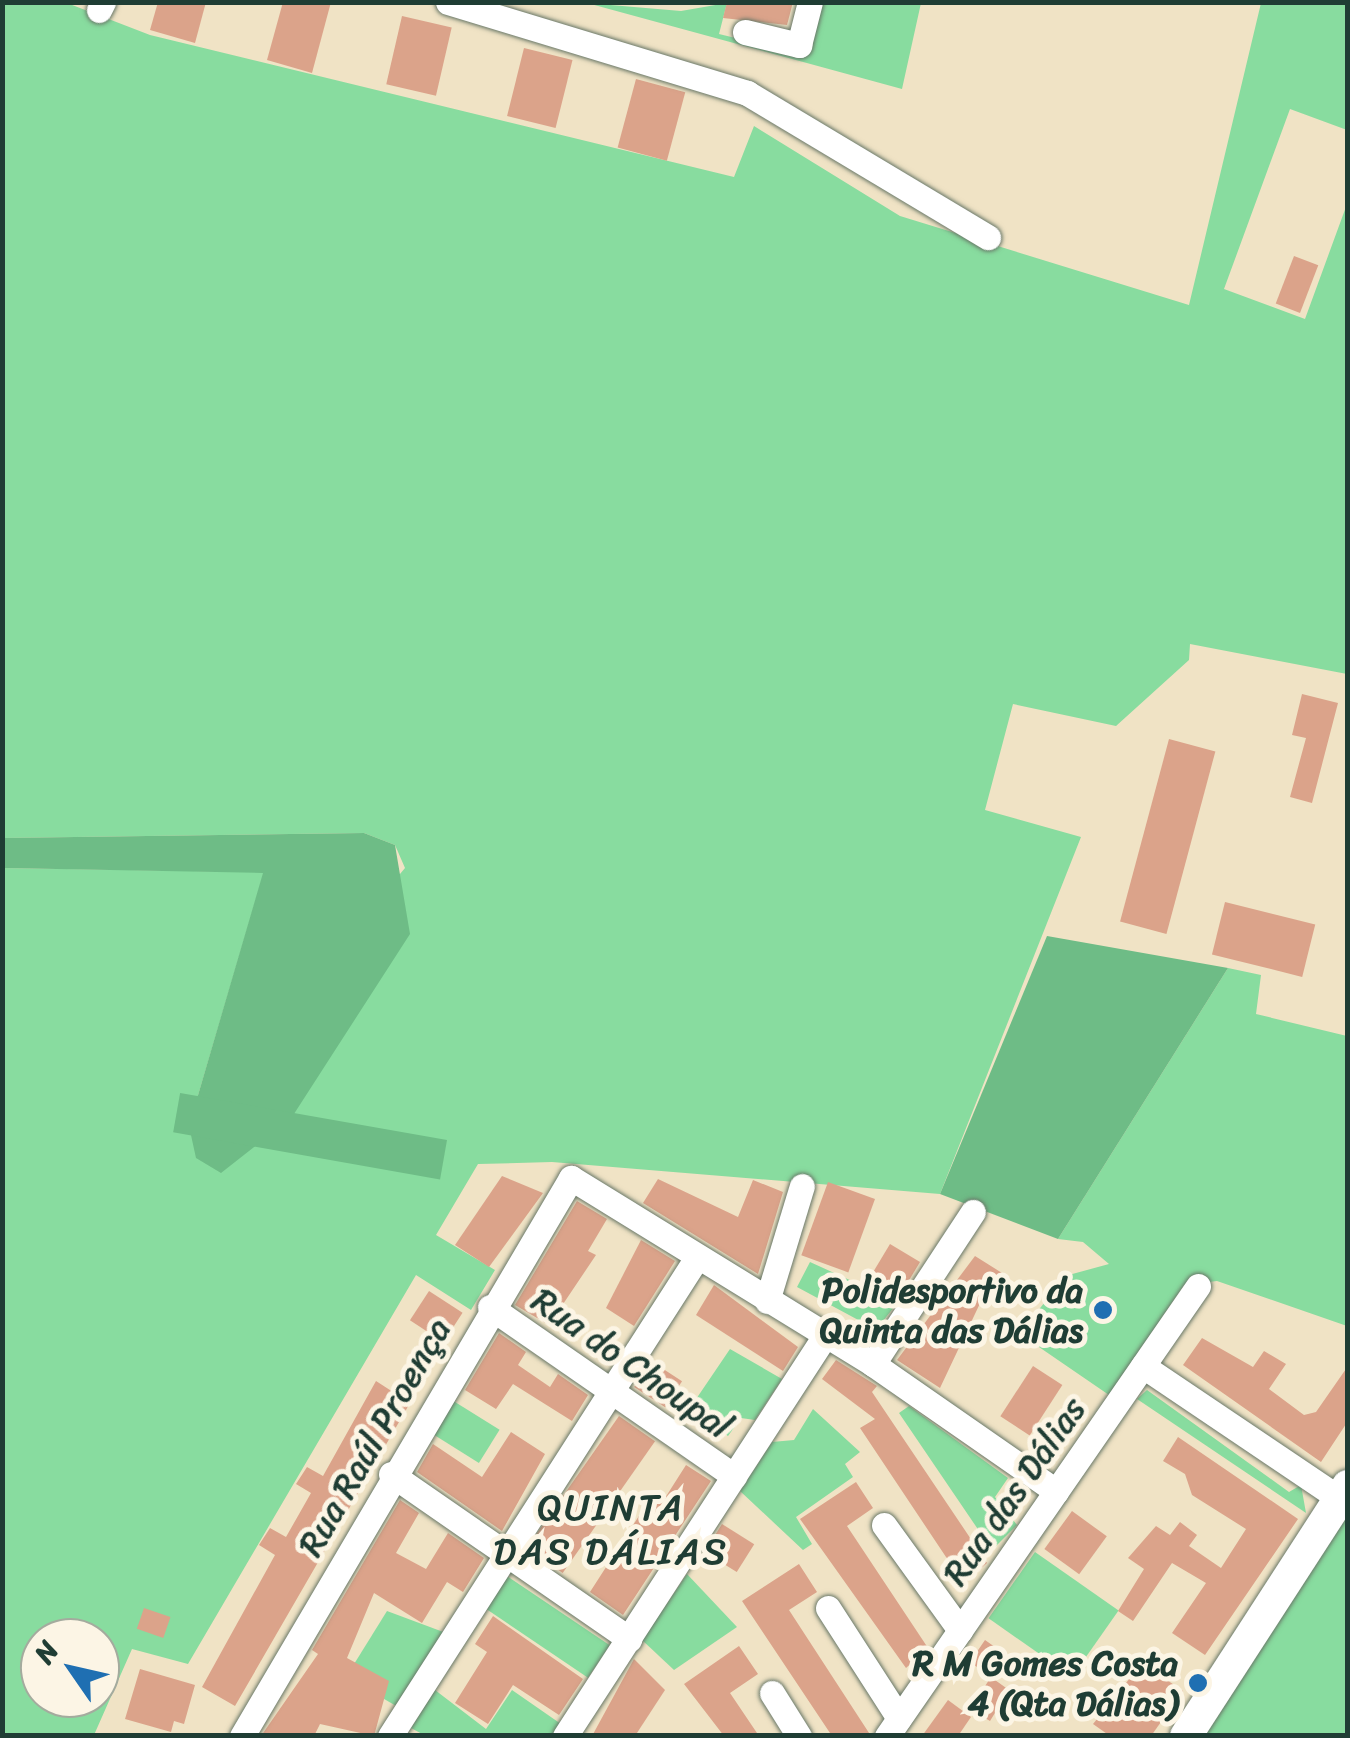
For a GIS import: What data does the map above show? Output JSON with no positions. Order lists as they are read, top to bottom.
{
  "streets": {
    "street": ["Rua do Choupal", "Rua Raúl Proença", "Rua das Dálias"]
  },
  "crossings": [
    ["Rua do Choupal", "Rua Raúl Proença"]
  ],
  "districts": ["QUINTA DAS DÁLIAS"],
  "places": ["Polidesportivo da Quinta das Dálias", "R M Gomes Costa 4 (Qta Dálias)"],
  "north": "top left"
}
